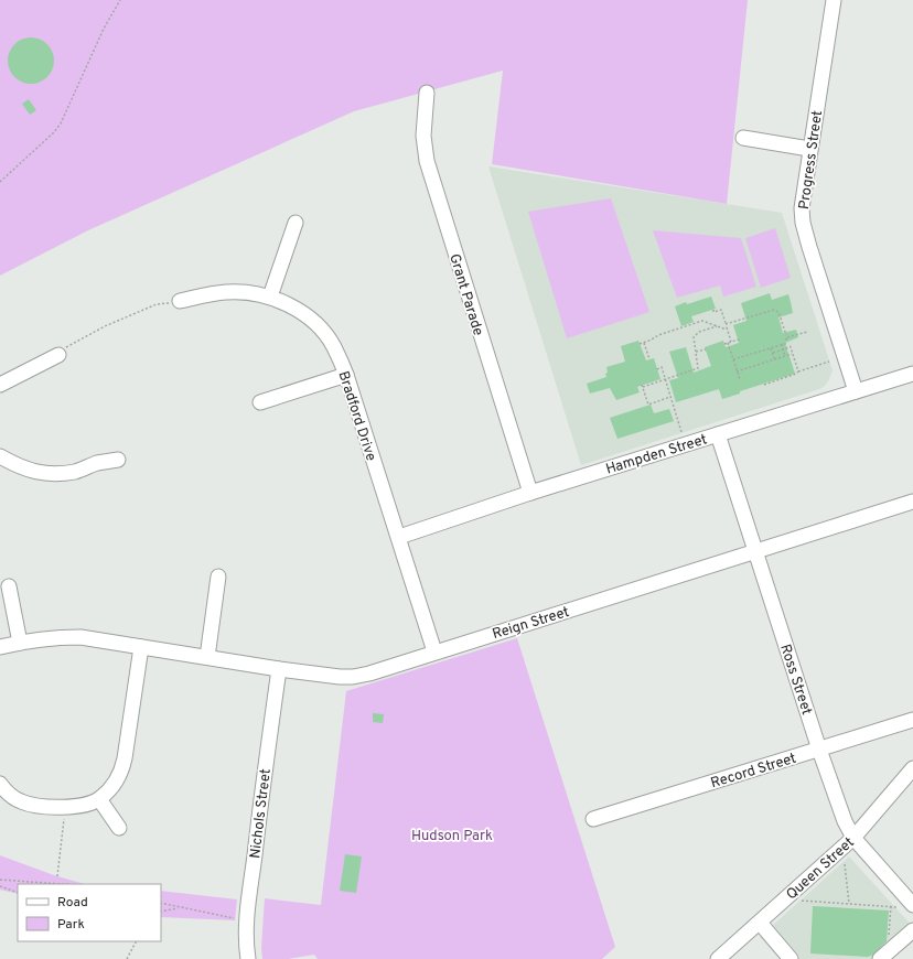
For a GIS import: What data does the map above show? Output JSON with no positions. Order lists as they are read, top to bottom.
{
  "streets": {
    "street": [
      "Progress Street",
      "Grant Parade",
      "Bradford Drive",
      "Hampden Street",
      "Reign Street",
      "Ross Street",
      "Record Street",
      "Nichols Street",
      "Queen Street"
    ]
  },
  "crossings": [
    ["Progress Street", "Hampden Street"],
    ["Grant Parade", "Hampden Street"],
    ["Bradford Drive", "Hampden Street"],
    ["Bradford Drive", "Reign Street"],
    ["Hampden Street", "Ross Street"],
    ["Reign Street", "Ross Street"],
    ["Reign Street", "Nichols Street"],
    ["Ross Street", "Record Street"],
    ["Ross Street", "Queen Street"]
  ],
  "parks": ["Hudson Park"],
  "legend": ["Road", "Park"]
}
